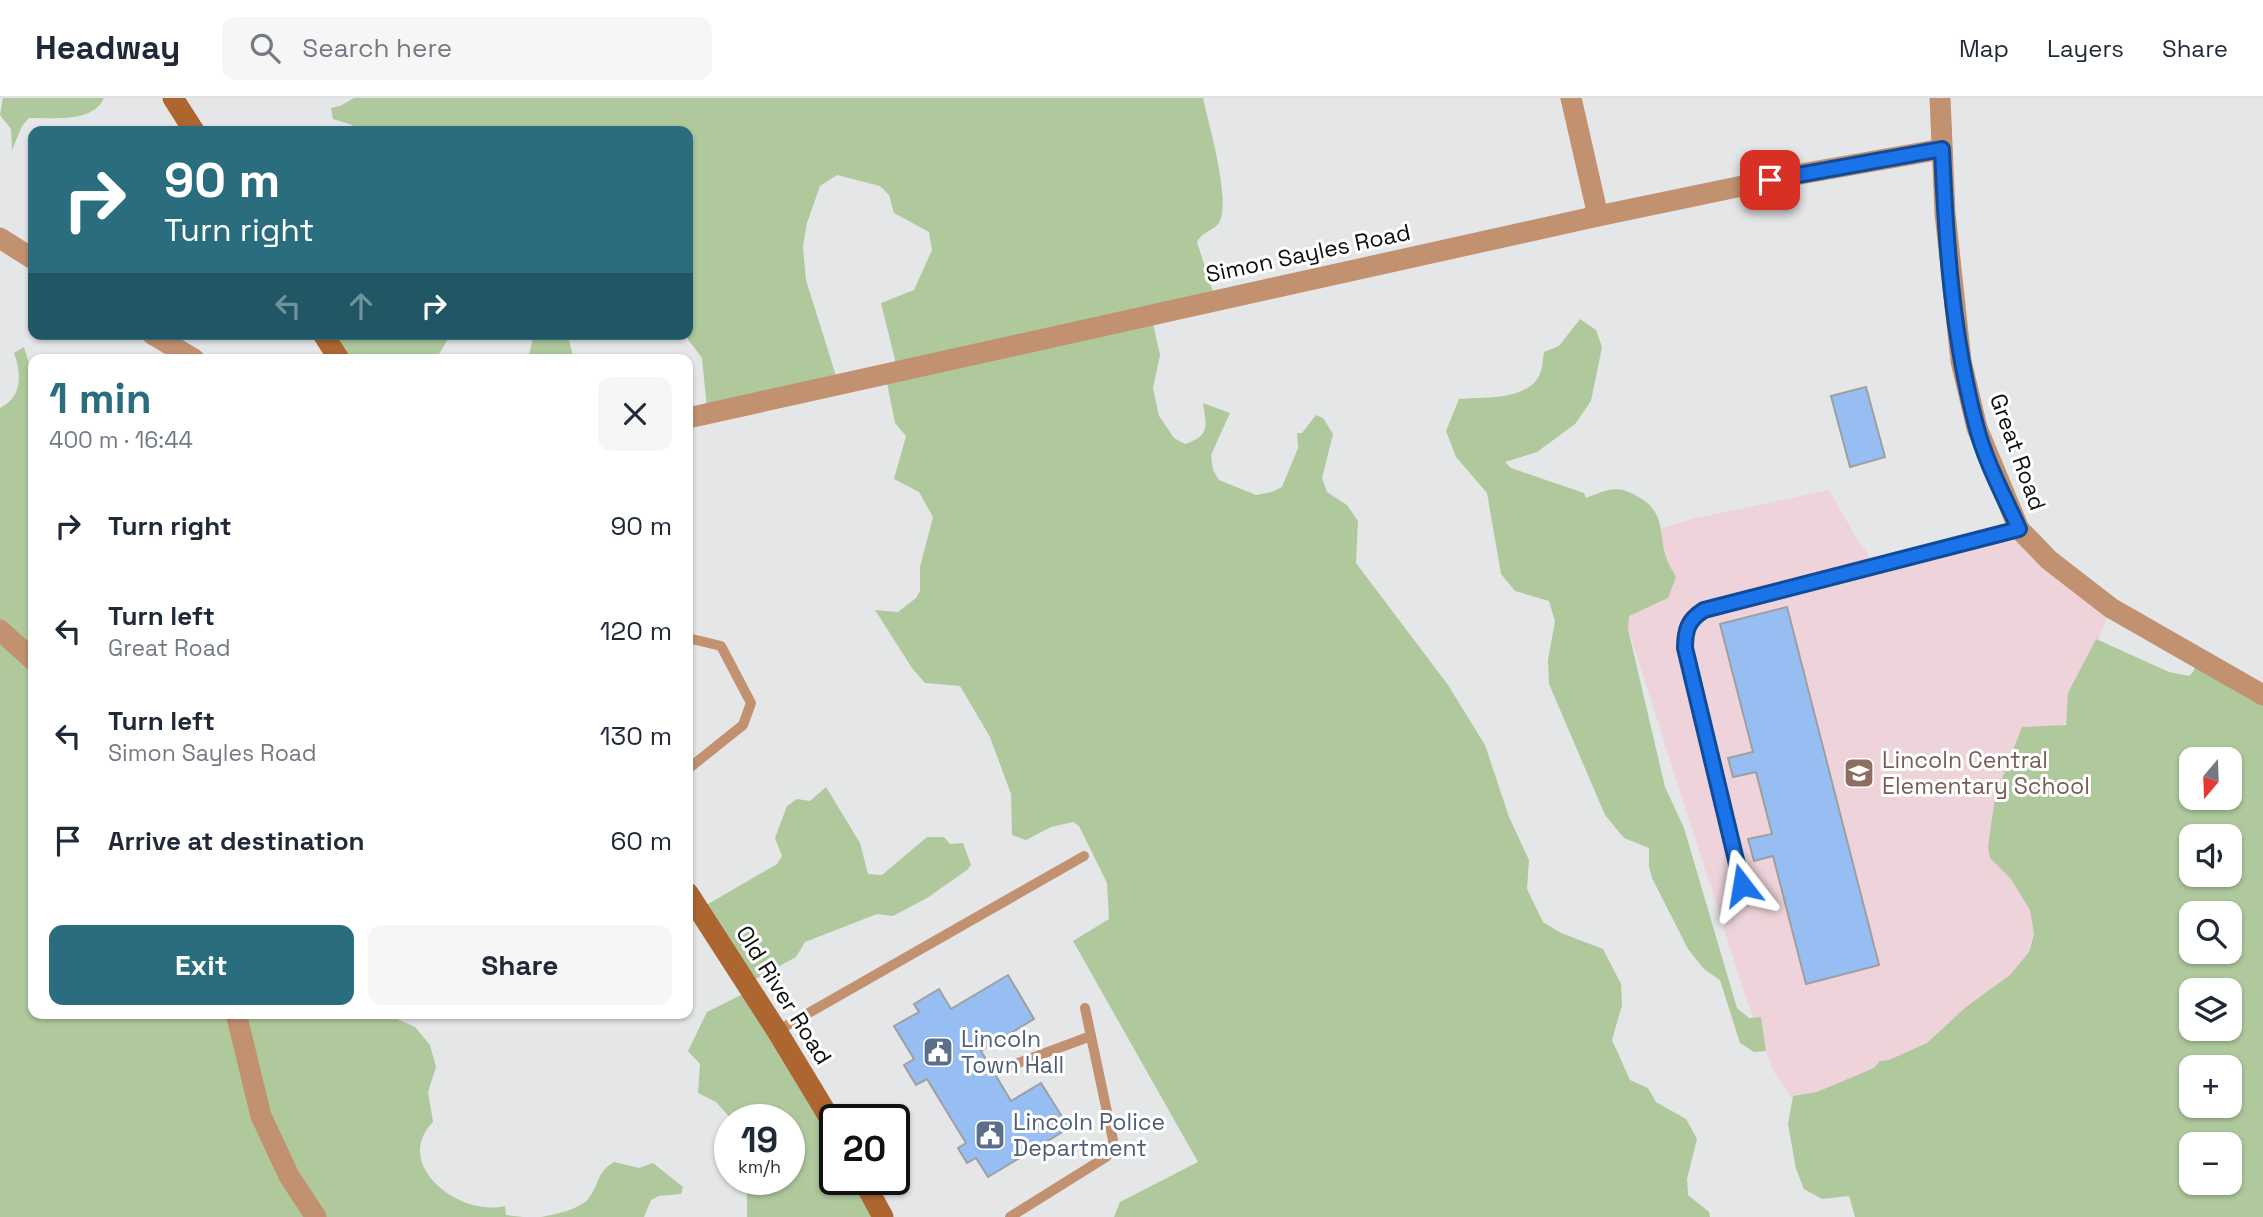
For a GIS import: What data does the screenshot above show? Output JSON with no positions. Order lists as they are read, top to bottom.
{
  "streets": {
    "main road": ["Old River Road"],
    "street": ["Simon Sayles Road", "Great Road"]
  },
  "crossings": [
    ["Simon Sayles Road", "Great Road"]
  ],
  "places": {
    "school or university": ["Lincoln Central Elementary School"],
    "public building": ["Lincoln Town Hall", "Lincoln Police Department"]
  },
  "north": "bottom",
  "page": {
    "header": "Headway",
    "search": "Search here",
    "nav": ["Map", "Layers", "Share"],
    "turn": ["90 m", "Turn right"],
    "heading": ["1 min", "400 m · 16:44"],
    "list": [
      {
        "name": "Turn right",
        "value": "90 m"
      },
      {
        "name": "Turn left",
        "note": "Great Road",
        "value": "120 m"
      },
      {
        "name": "Turn left",
        "note": "Simon Sayles Road",
        "value": "130 m"
      },
      {
        "name": "Arrive at destination",
        "value": "60 m"
      }
    ],
    "map_buttons": ["+", "−"],
    "buttons": ["Exit", "Share"],
    "speed": "19 km/h",
    "limit": "20"
  }
}
